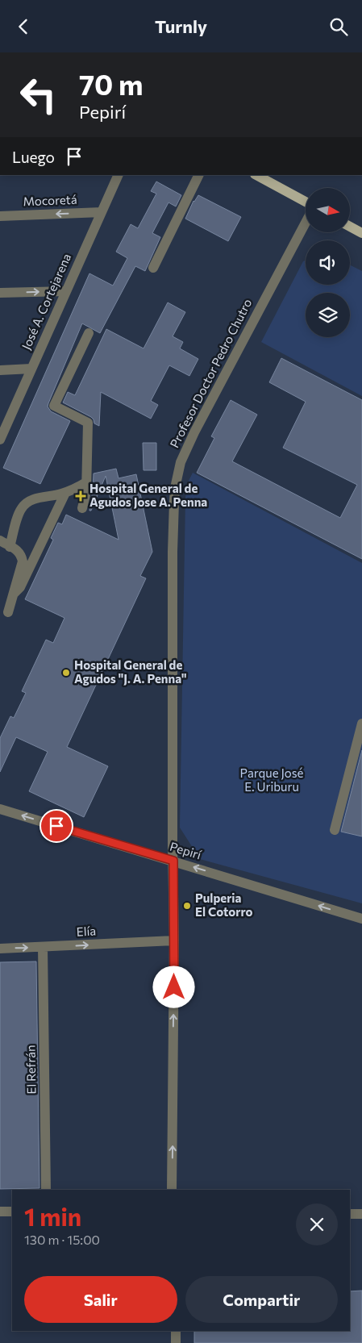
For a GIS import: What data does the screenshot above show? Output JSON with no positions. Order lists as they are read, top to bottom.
{
  "streets": {
    "street": [
      "Mocoretá",
      "José A. Cortejarena",
      "Profesor Doctor Pedro Chutro",
      "Pepirí",
      "Elía",
      "El Refrán"
    ]
  },
  "crossings": [
    ["Mocoretá", "José A. Cortejarena"],
    ["Profesor Doctor Pedro Chutro", "Pepirí"],
    ["Profesor Doctor Pedro Chutro", "Elía"],
    ["Elía", "El Refrán"]
  ],
  "one_way": ["Pepirí", "Elía"],
  "parks": ["Parque José E. Uriburu"],
  "places": {
    "health": ["Hospital General de Agudos Jose A. Penna"],
    "other": ["Hospital General de Agudos \"J. A. Penna\"", "Pulperia El Cotorro"]
  },
  "north": "right",
  "page": {
    "header": "Turnly",
    "turn": ["70 m", "Pepirí"],
    "then": "Luego",
    "heading": ["1 min", "130 m · 15:00"],
    "buttons": ["Salir", "Compartir"]
  }
}
